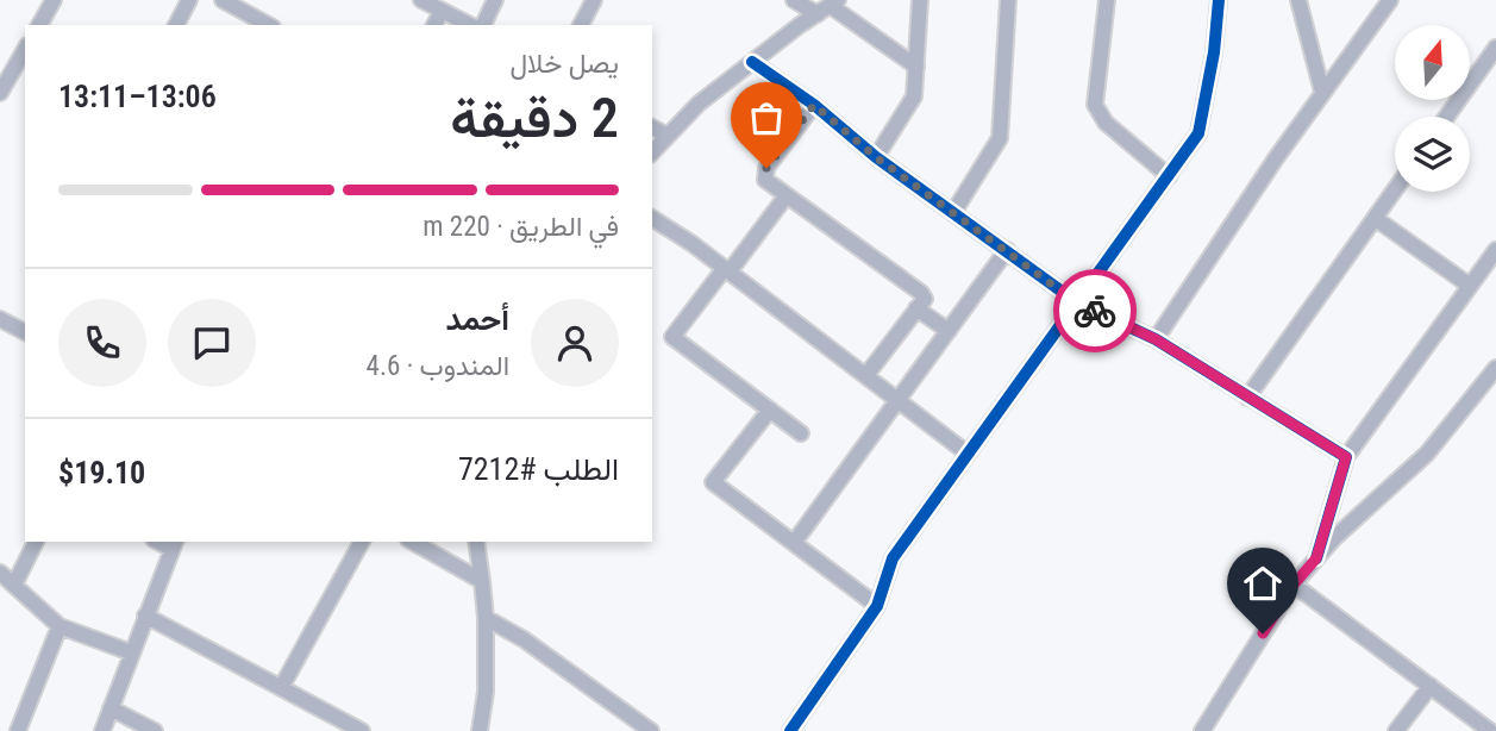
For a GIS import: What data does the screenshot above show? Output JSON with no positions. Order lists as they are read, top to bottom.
{
  "north": "top",
  "page": {
    "heading": ["2 دقيقة", "يصل خلال", "13:06–13:11"],
    "panel": [
      "أحمد",
      "المندوب · 4.6",
      "الطلب #7212",
      "$19.10"
    ],
    "bar": "في الطريق · 220 m"
  }
}
